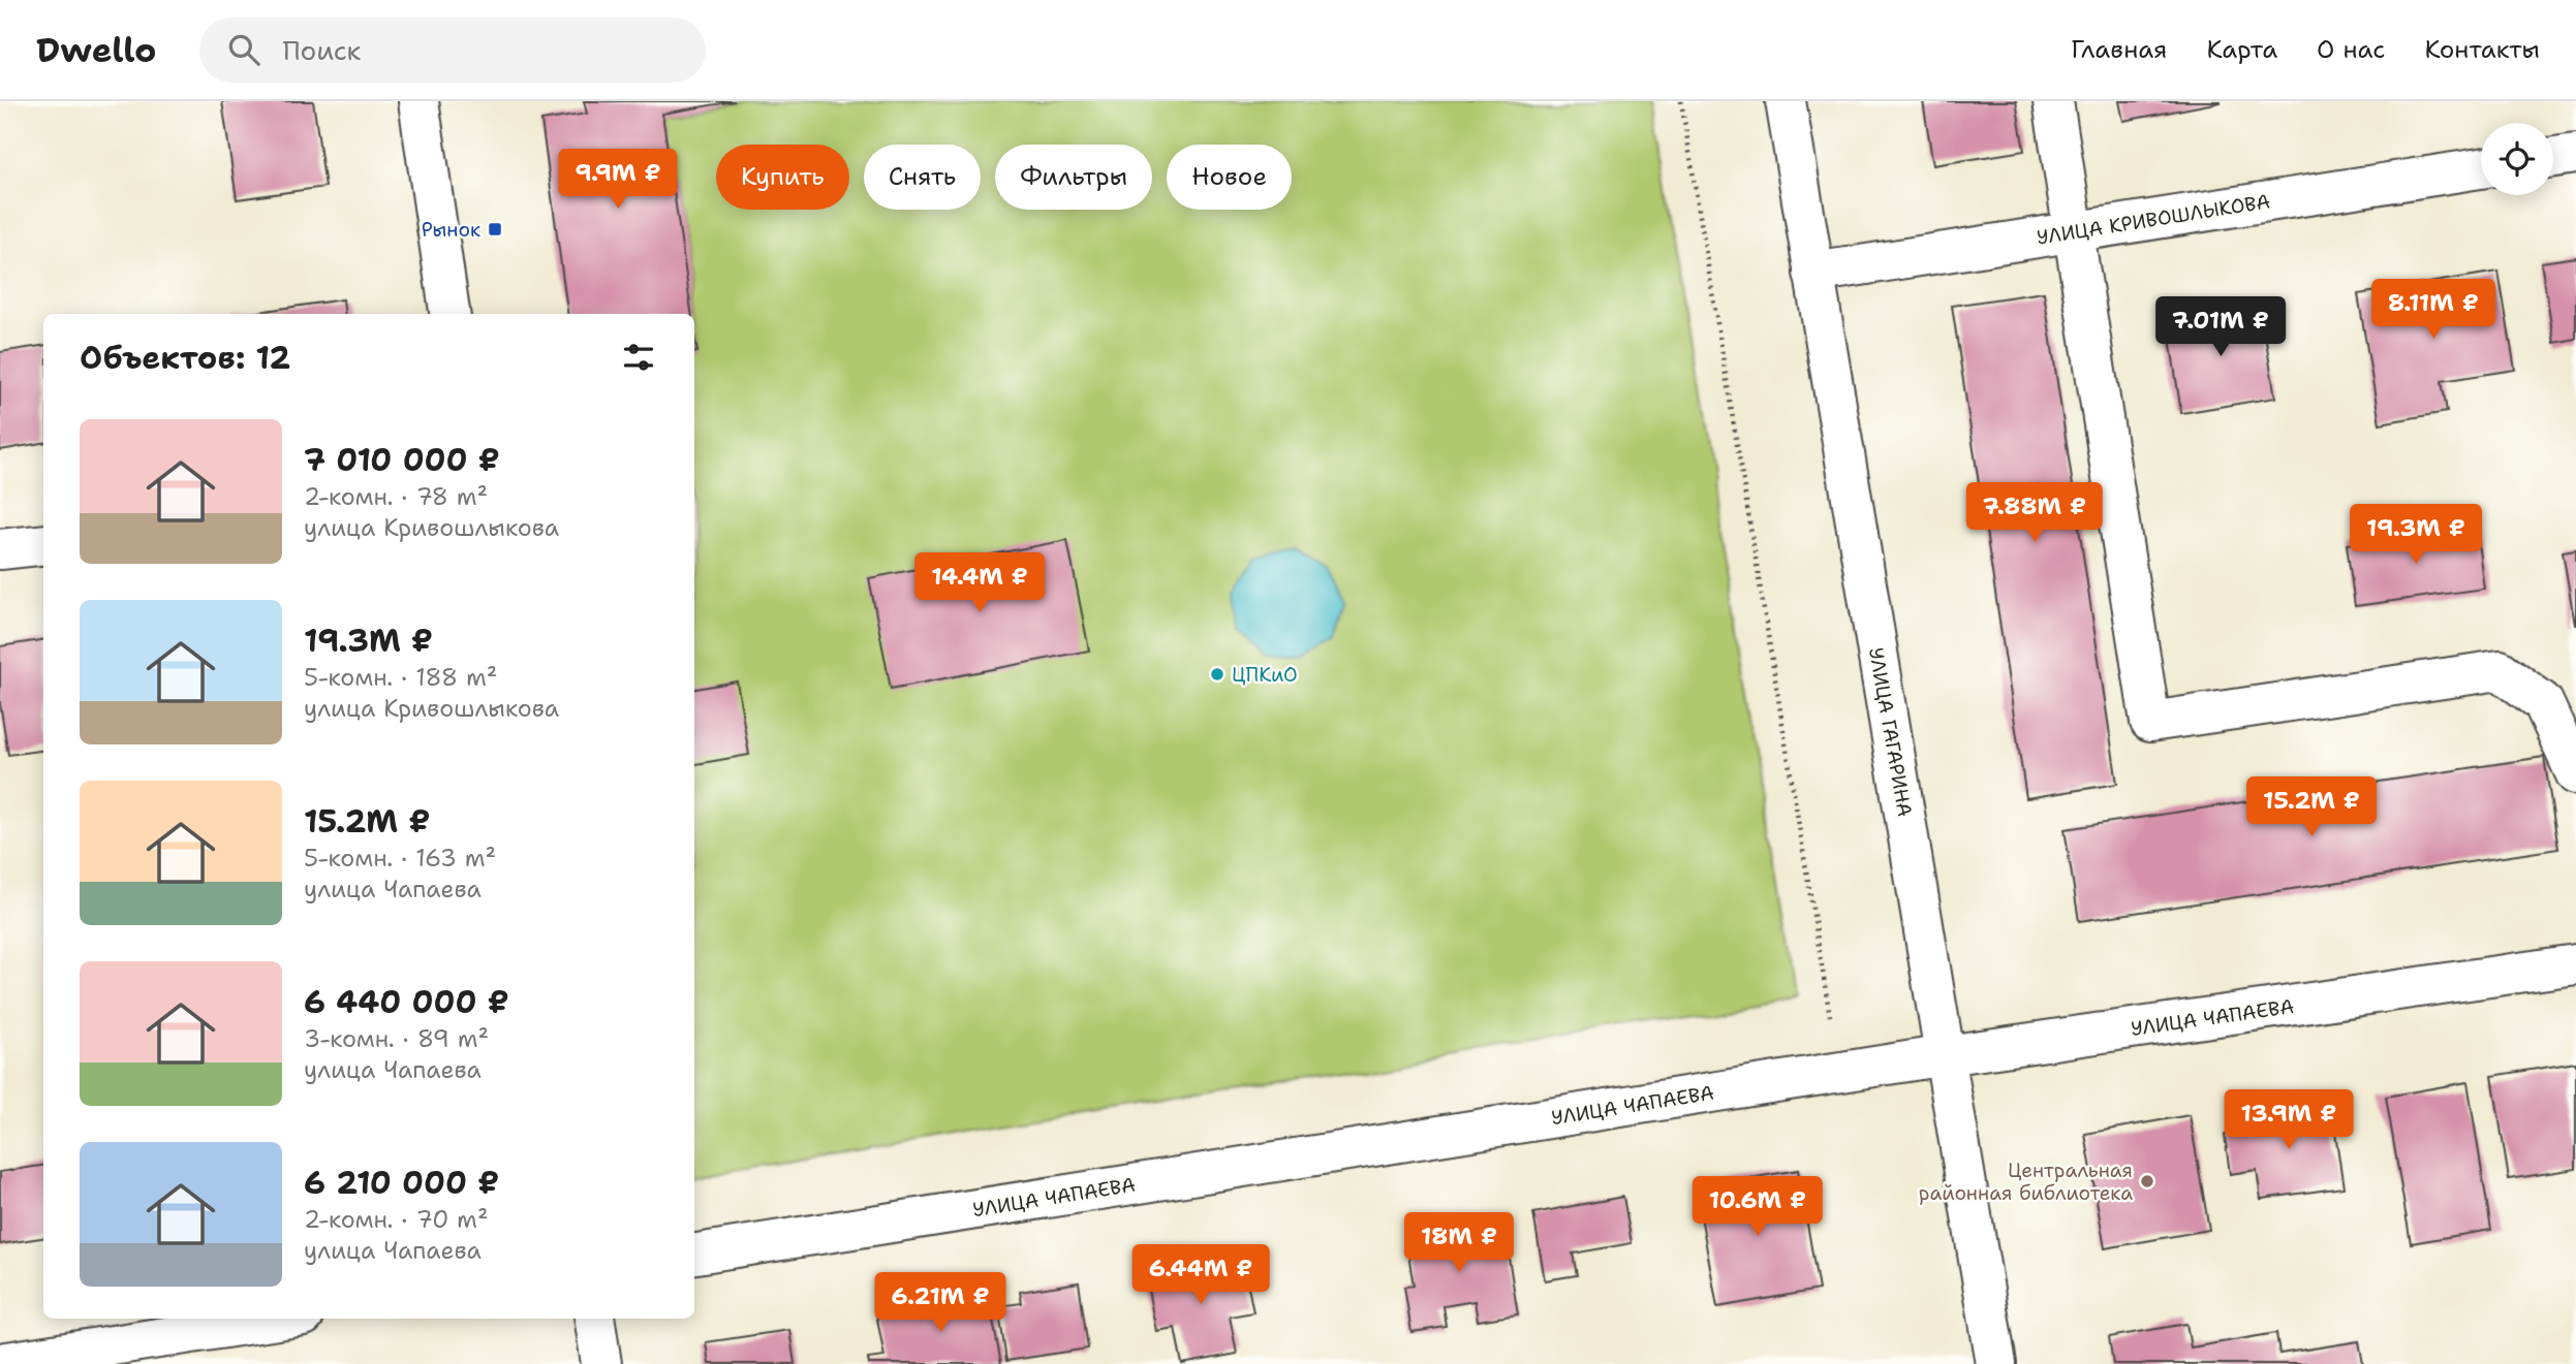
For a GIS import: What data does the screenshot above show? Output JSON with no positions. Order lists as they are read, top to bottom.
{
  "streets": {
    "street": ["УЛИЦА КРИВОШЛЫКОВА", "УЛИЦА ГАГАРИНА", "УЛИЦА ЧАПАЕВА"]
  },
  "crossings": [
    ["УЛИЦА КРИВОШЛЫКОВА", "УЛИЦА ГАГАРИНА"],
    ["УЛИЦА ГАГАРИНА", "УЛИЦА ЧАПАЕВА"]
  ],
  "places": {
    "transit": ["Рынок"],
    "other": ["ЦПКиО", "Центральная районная библиотека"]
  },
  "page": {
    "header": "Dwello",
    "search": "Поиск",
    "nav": [
      "Главная",
      "Карта",
      "О нас",
      "Контакты"
    ],
    "chip": [
      "Купить",
      "Снять",
      "Фильтры",
      "Новое"
    ],
    "price": [
      "9.9M ₽",
      "8.11M ₽",
      "7.01M ₽",
      "7.88M ₽",
      "19.3M ₽",
      "14.4M ₽",
      "15.2M ₽",
      "13.9M ₽",
      "10.6M ₽",
      "18M ₽",
      "6.44M ₽",
      "6.21M ₽"
    ],
    "heading": "Объектов: 12",
    "list": [
      {
        "name": "7 010 000 ₽",
        "note": "2-комн. · 78 m² · улица Кривошлыкова"
      },
      {
        "name": "19.3M ₽",
        "note": "5-комн. · 188 m² · улица Кривошлыкова"
      },
      {
        "name": "15.2M ₽",
        "note": "5-комн. · 163 m² · улица Чапаева"
      },
      {
        "name": "6 440 000 ₽",
        "note": "3-комн. · 89 m² · улица Чапаева"
      },
      {
        "name": "6 210 000 ₽",
        "note": "2-комн. · 70 m² · улица Чапаева"
      }
    ]
  }
}
